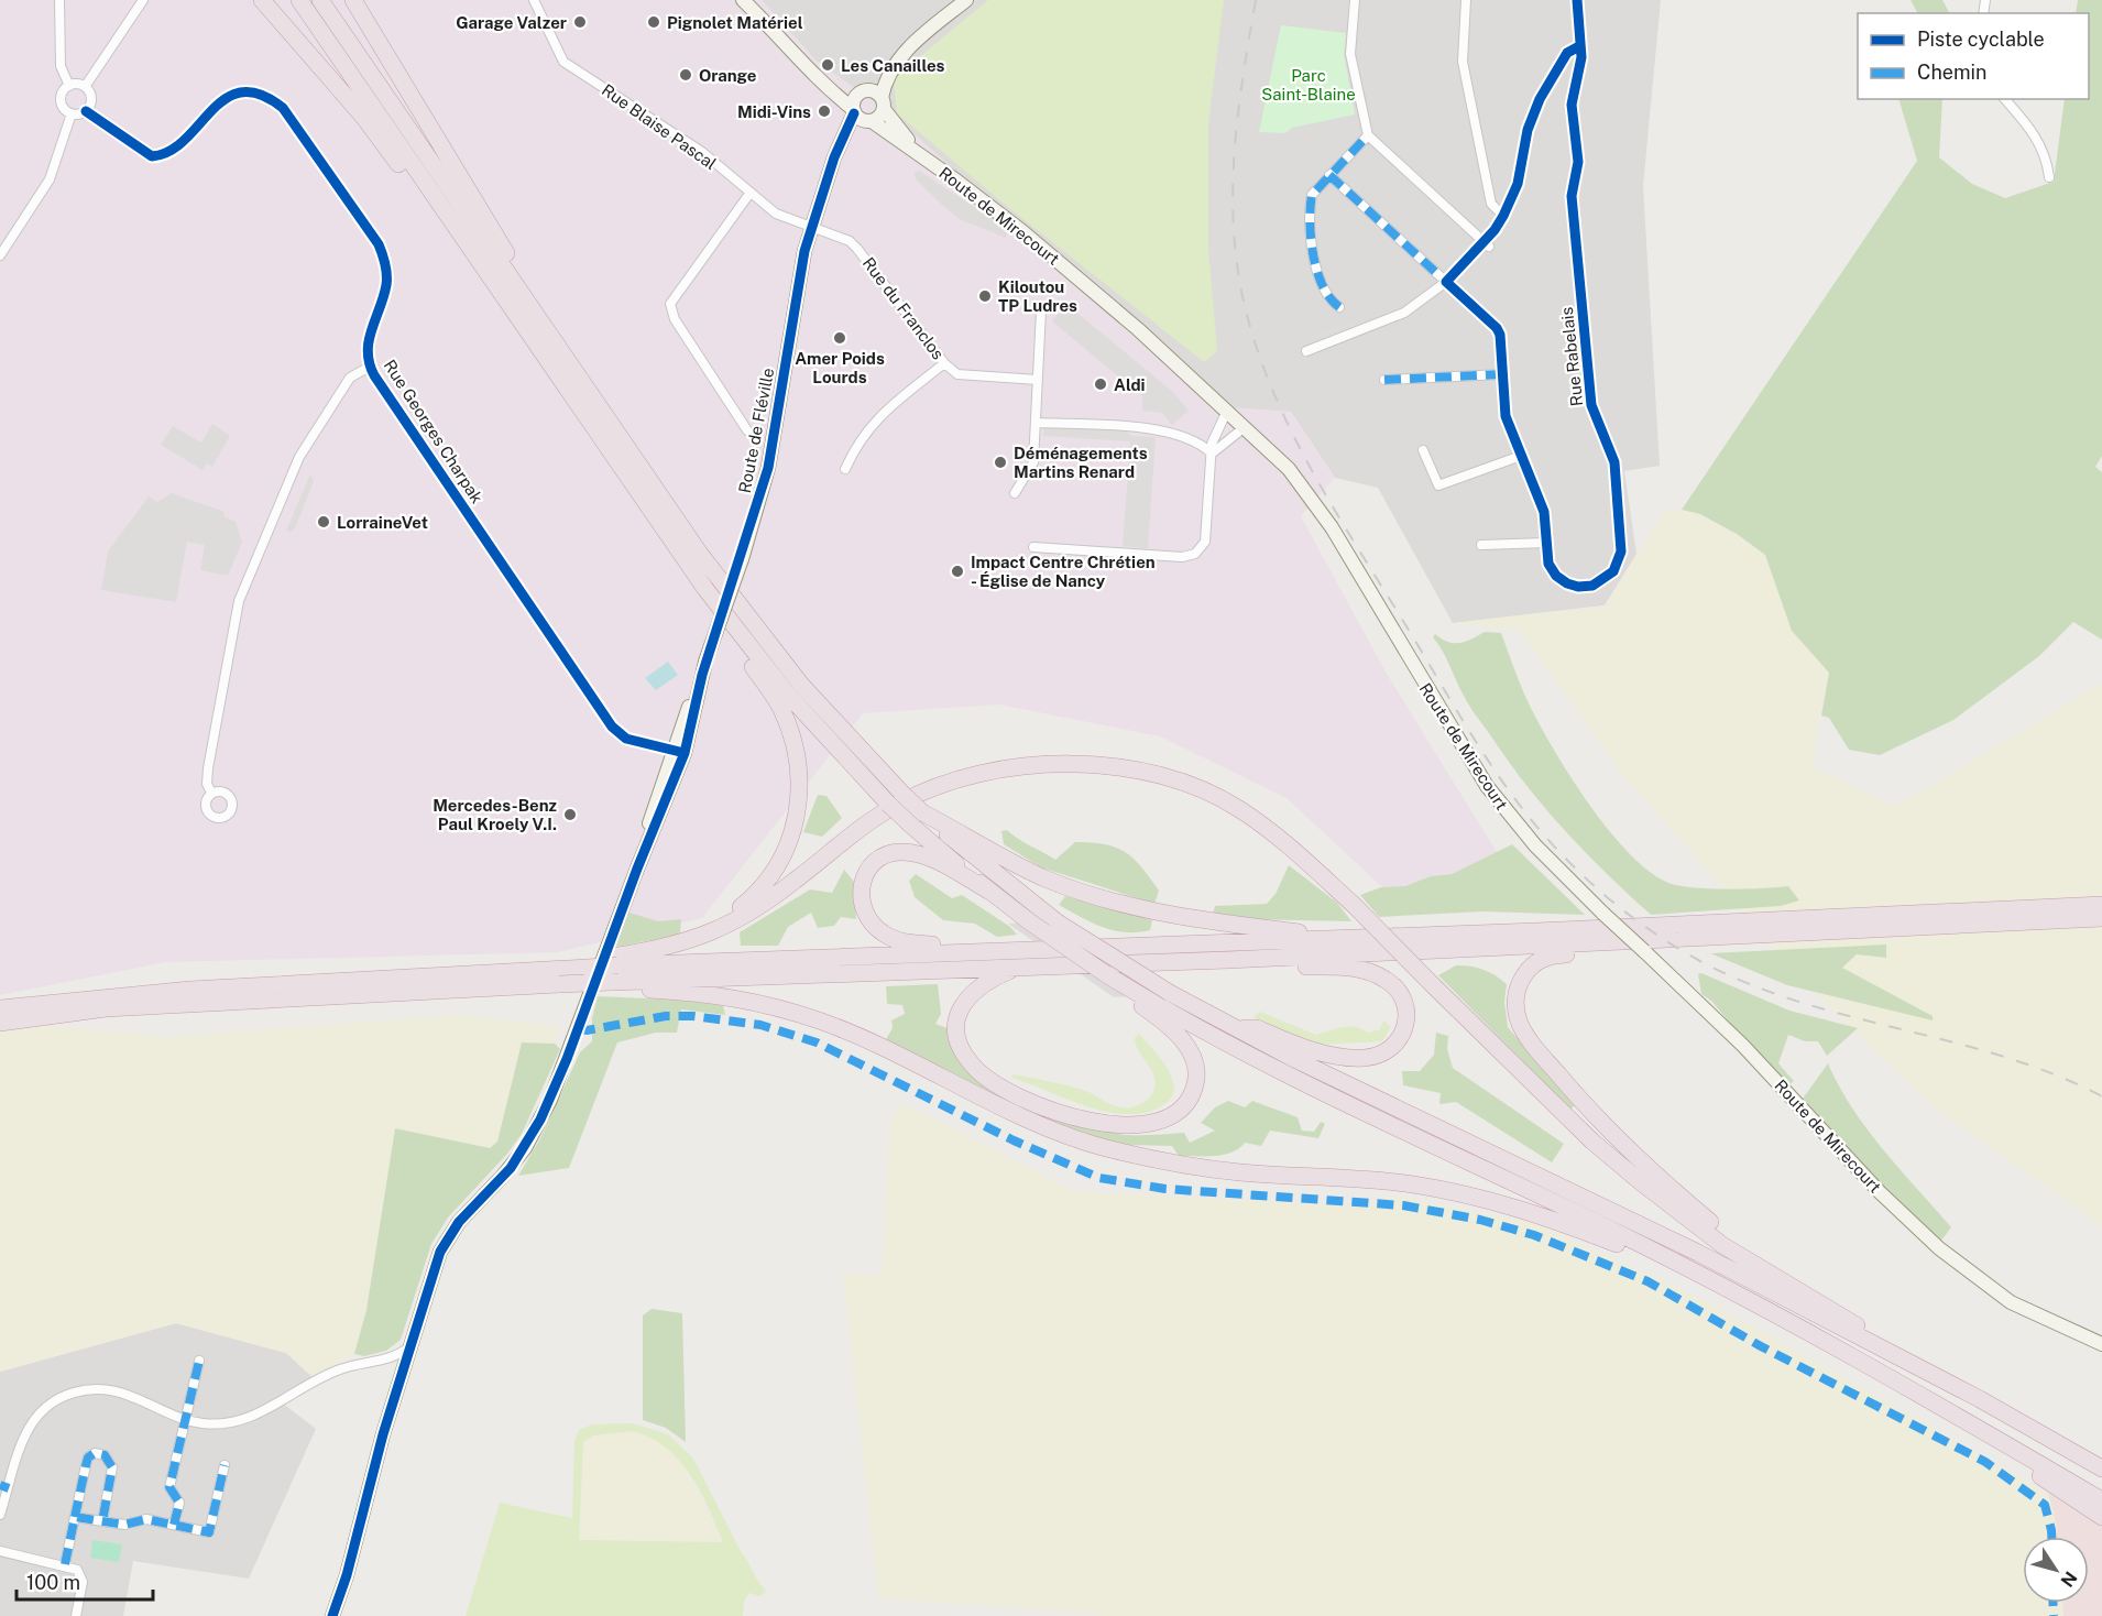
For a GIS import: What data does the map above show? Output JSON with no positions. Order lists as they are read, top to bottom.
{
  "streets": {
    "main road": ["Route de Mirecourt", "Route de Fléville"],
    "street": [
      "Rue Blaise Pascal",
      "Rue du Franclos",
      "Rue Rabelais",
      "Rue Georges Charpak"
    ]
  },
  "crossings": [
    ["Rue Blaise Pascal", "Rue du Franclos"],
    ["Rue Blaise Pascal", "Route de Fléville"],
    ["Route de Mirecourt", "Route de Fléville"],
    ["Rue du Franclos", "Route de Fléville"],
    ["Route de Fléville", "Rue Georges Charpak"]
  ],
  "parks": ["Parc Saint-Blaine"],
  "places": [
    "Garage Valzer",
    "Pignolet Matériel",
    "Les Canailles",
    "Orange",
    "Midi-Vins",
    "Kiloutou TP Ludres",
    "Amer Poids Lourds",
    "Aldi",
    "Déménagements Martins Renard",
    "LorraineVet",
    "Impact Centre Chrétien - Église de Nancy",
    "Mercedes-Benz Paul Kroely V.I."
  ],
  "legend": ["Piste cyclable", "Chemin"],
  "scale_bar": "100 m",
  "north": "bottom right"
}
